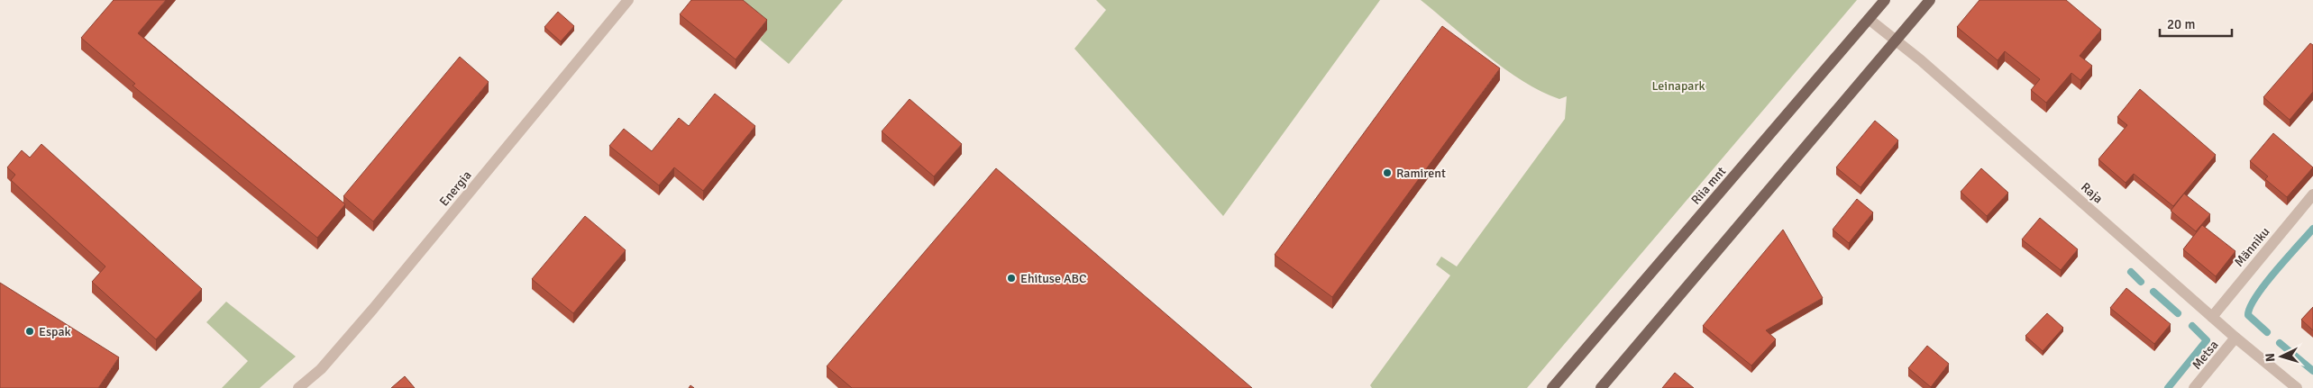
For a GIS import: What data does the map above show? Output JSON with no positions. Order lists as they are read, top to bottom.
{
  "streets": {
    "main road": ["Riia mnt"],
    "street": [
      "Energia",
      "Raja",
      "Männiku",
      "Metsa"
    ]
  },
  "crossings": [
    ["Riia mnt", "Raja"],
    ["Raja", "Männiku"],
    ["Raja", "Metsa"]
  ],
  "parks": ["Leinapark"],
  "places": ["Ramirent", "Ehituse ABC", "Espak"],
  "scale_bar": "20 m",
  "north": "left"
}
